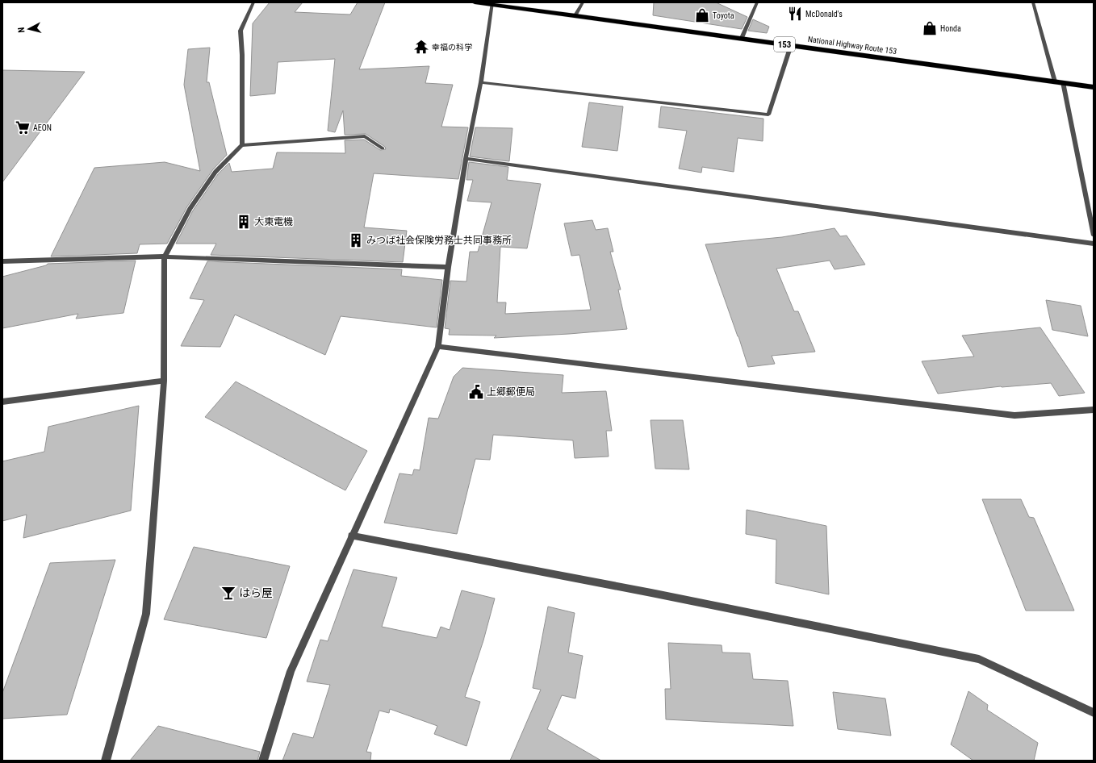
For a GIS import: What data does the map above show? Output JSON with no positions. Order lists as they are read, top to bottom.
{
  "streets": {
    "highway": ["153", "National Highway Route 153"]
  },
  "places": {
    "restaurant": ["McDonald's"],
    "shop": ["Toyota", "Honda"],
    "temple": ["幸福の科学"],
    "supermarket": ["AEON"],
    "building": ["大東電機", "みつば社会保険労務士共同事務所"],
    "public building": ["上郷郵便局"],
    "bar": ["はら屋"]
  },
  "north": "left"
}
